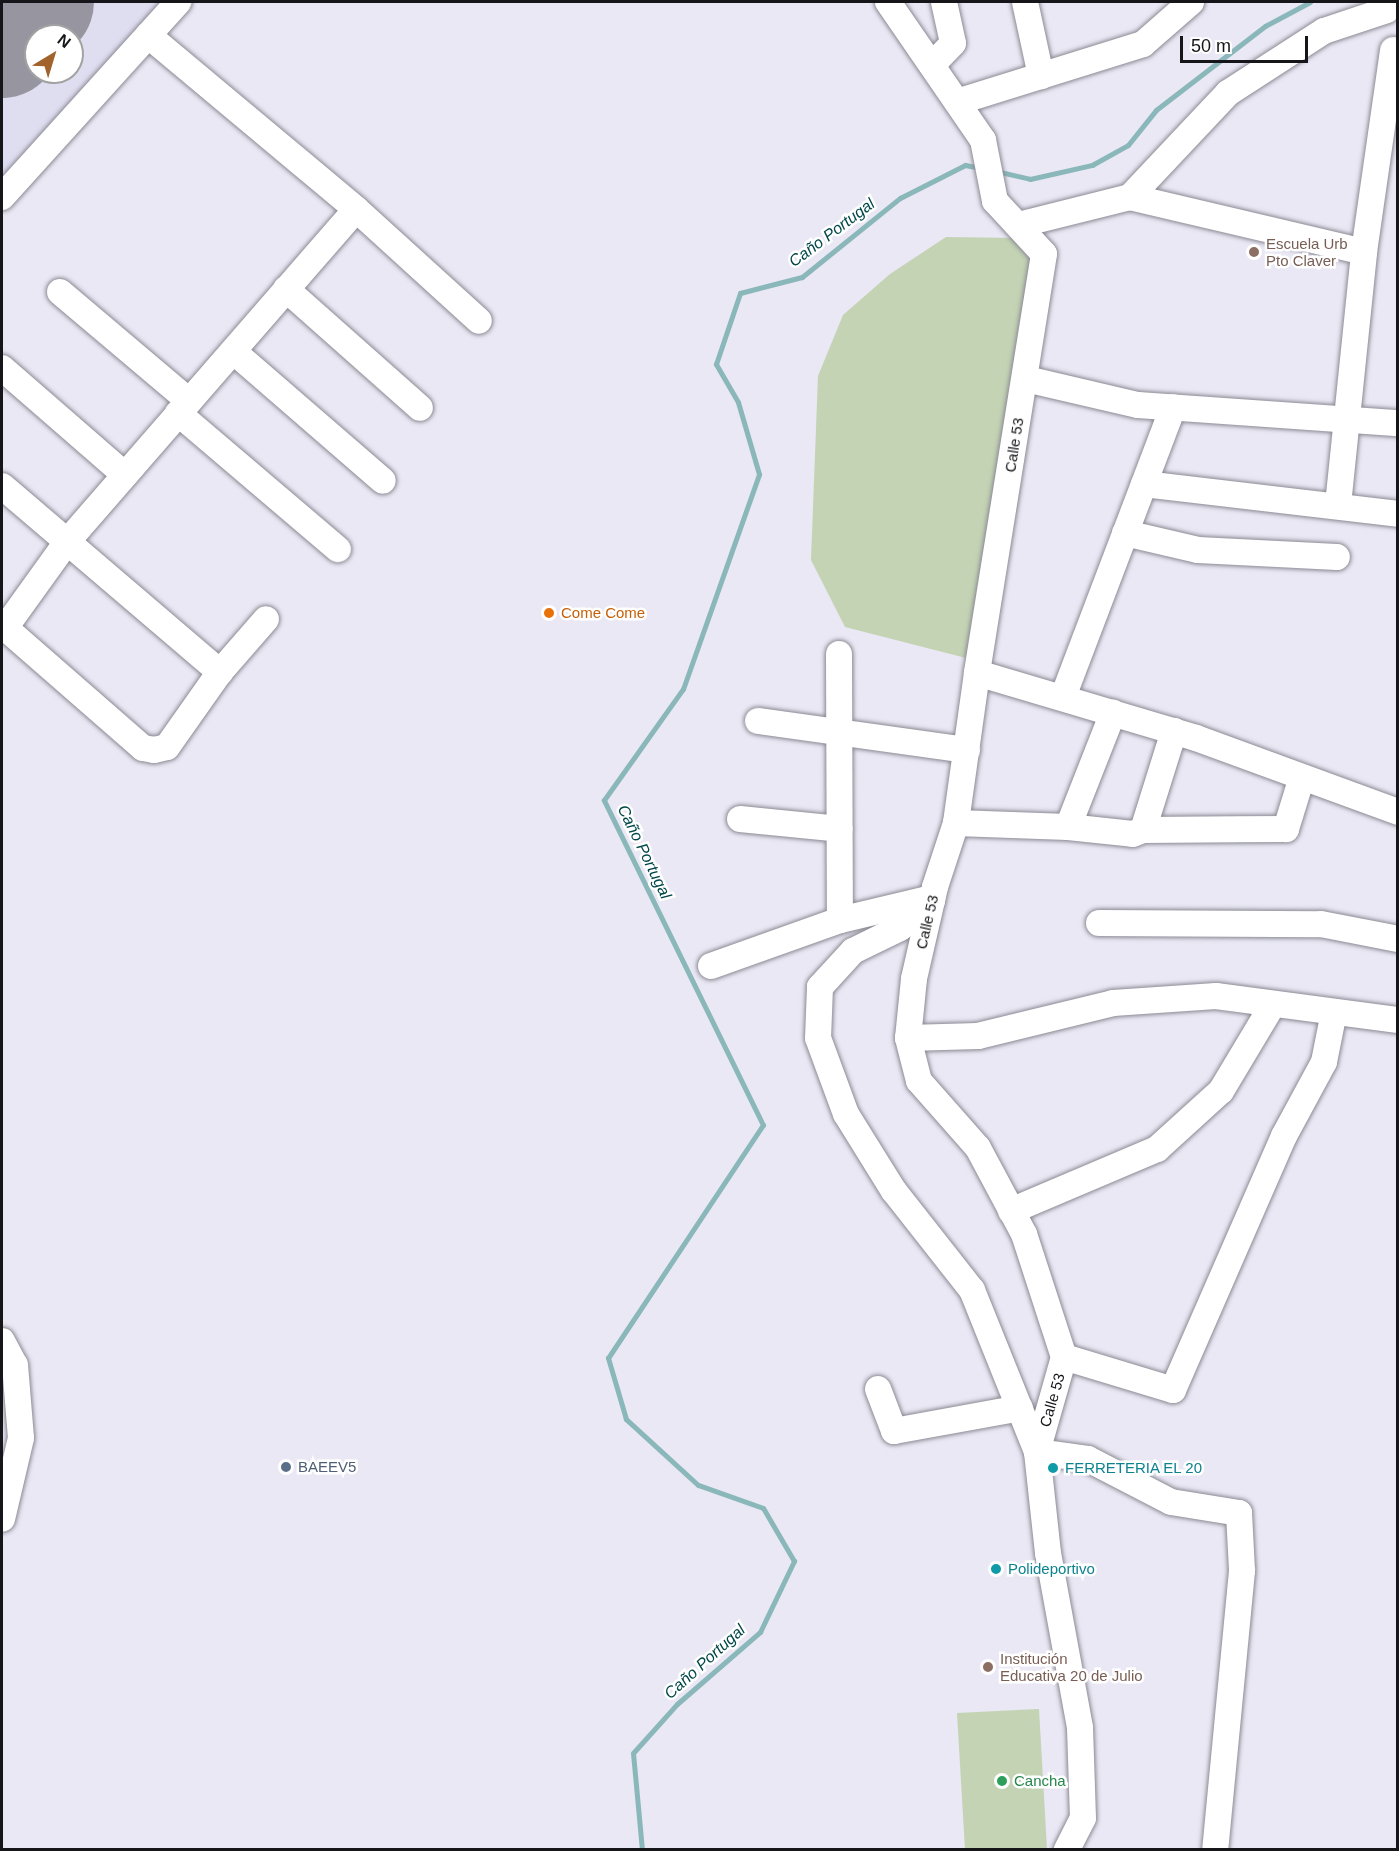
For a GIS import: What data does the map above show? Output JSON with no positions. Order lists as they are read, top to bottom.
{
  "streets": {
    "street": ["Calle 53"]
  },
  "water": ["Caño Portugal"],
  "places": [
    "Escuela Urb Pto Claver",
    "Come Come",
    "BAEEV5",
    "FERRETERIA EL 20",
    "Polideportivo",
    "Institución Educativa 20 de Julio",
    "Cancha"
  ],
  "scale_bar": "50 m",
  "north": "top right"
}
